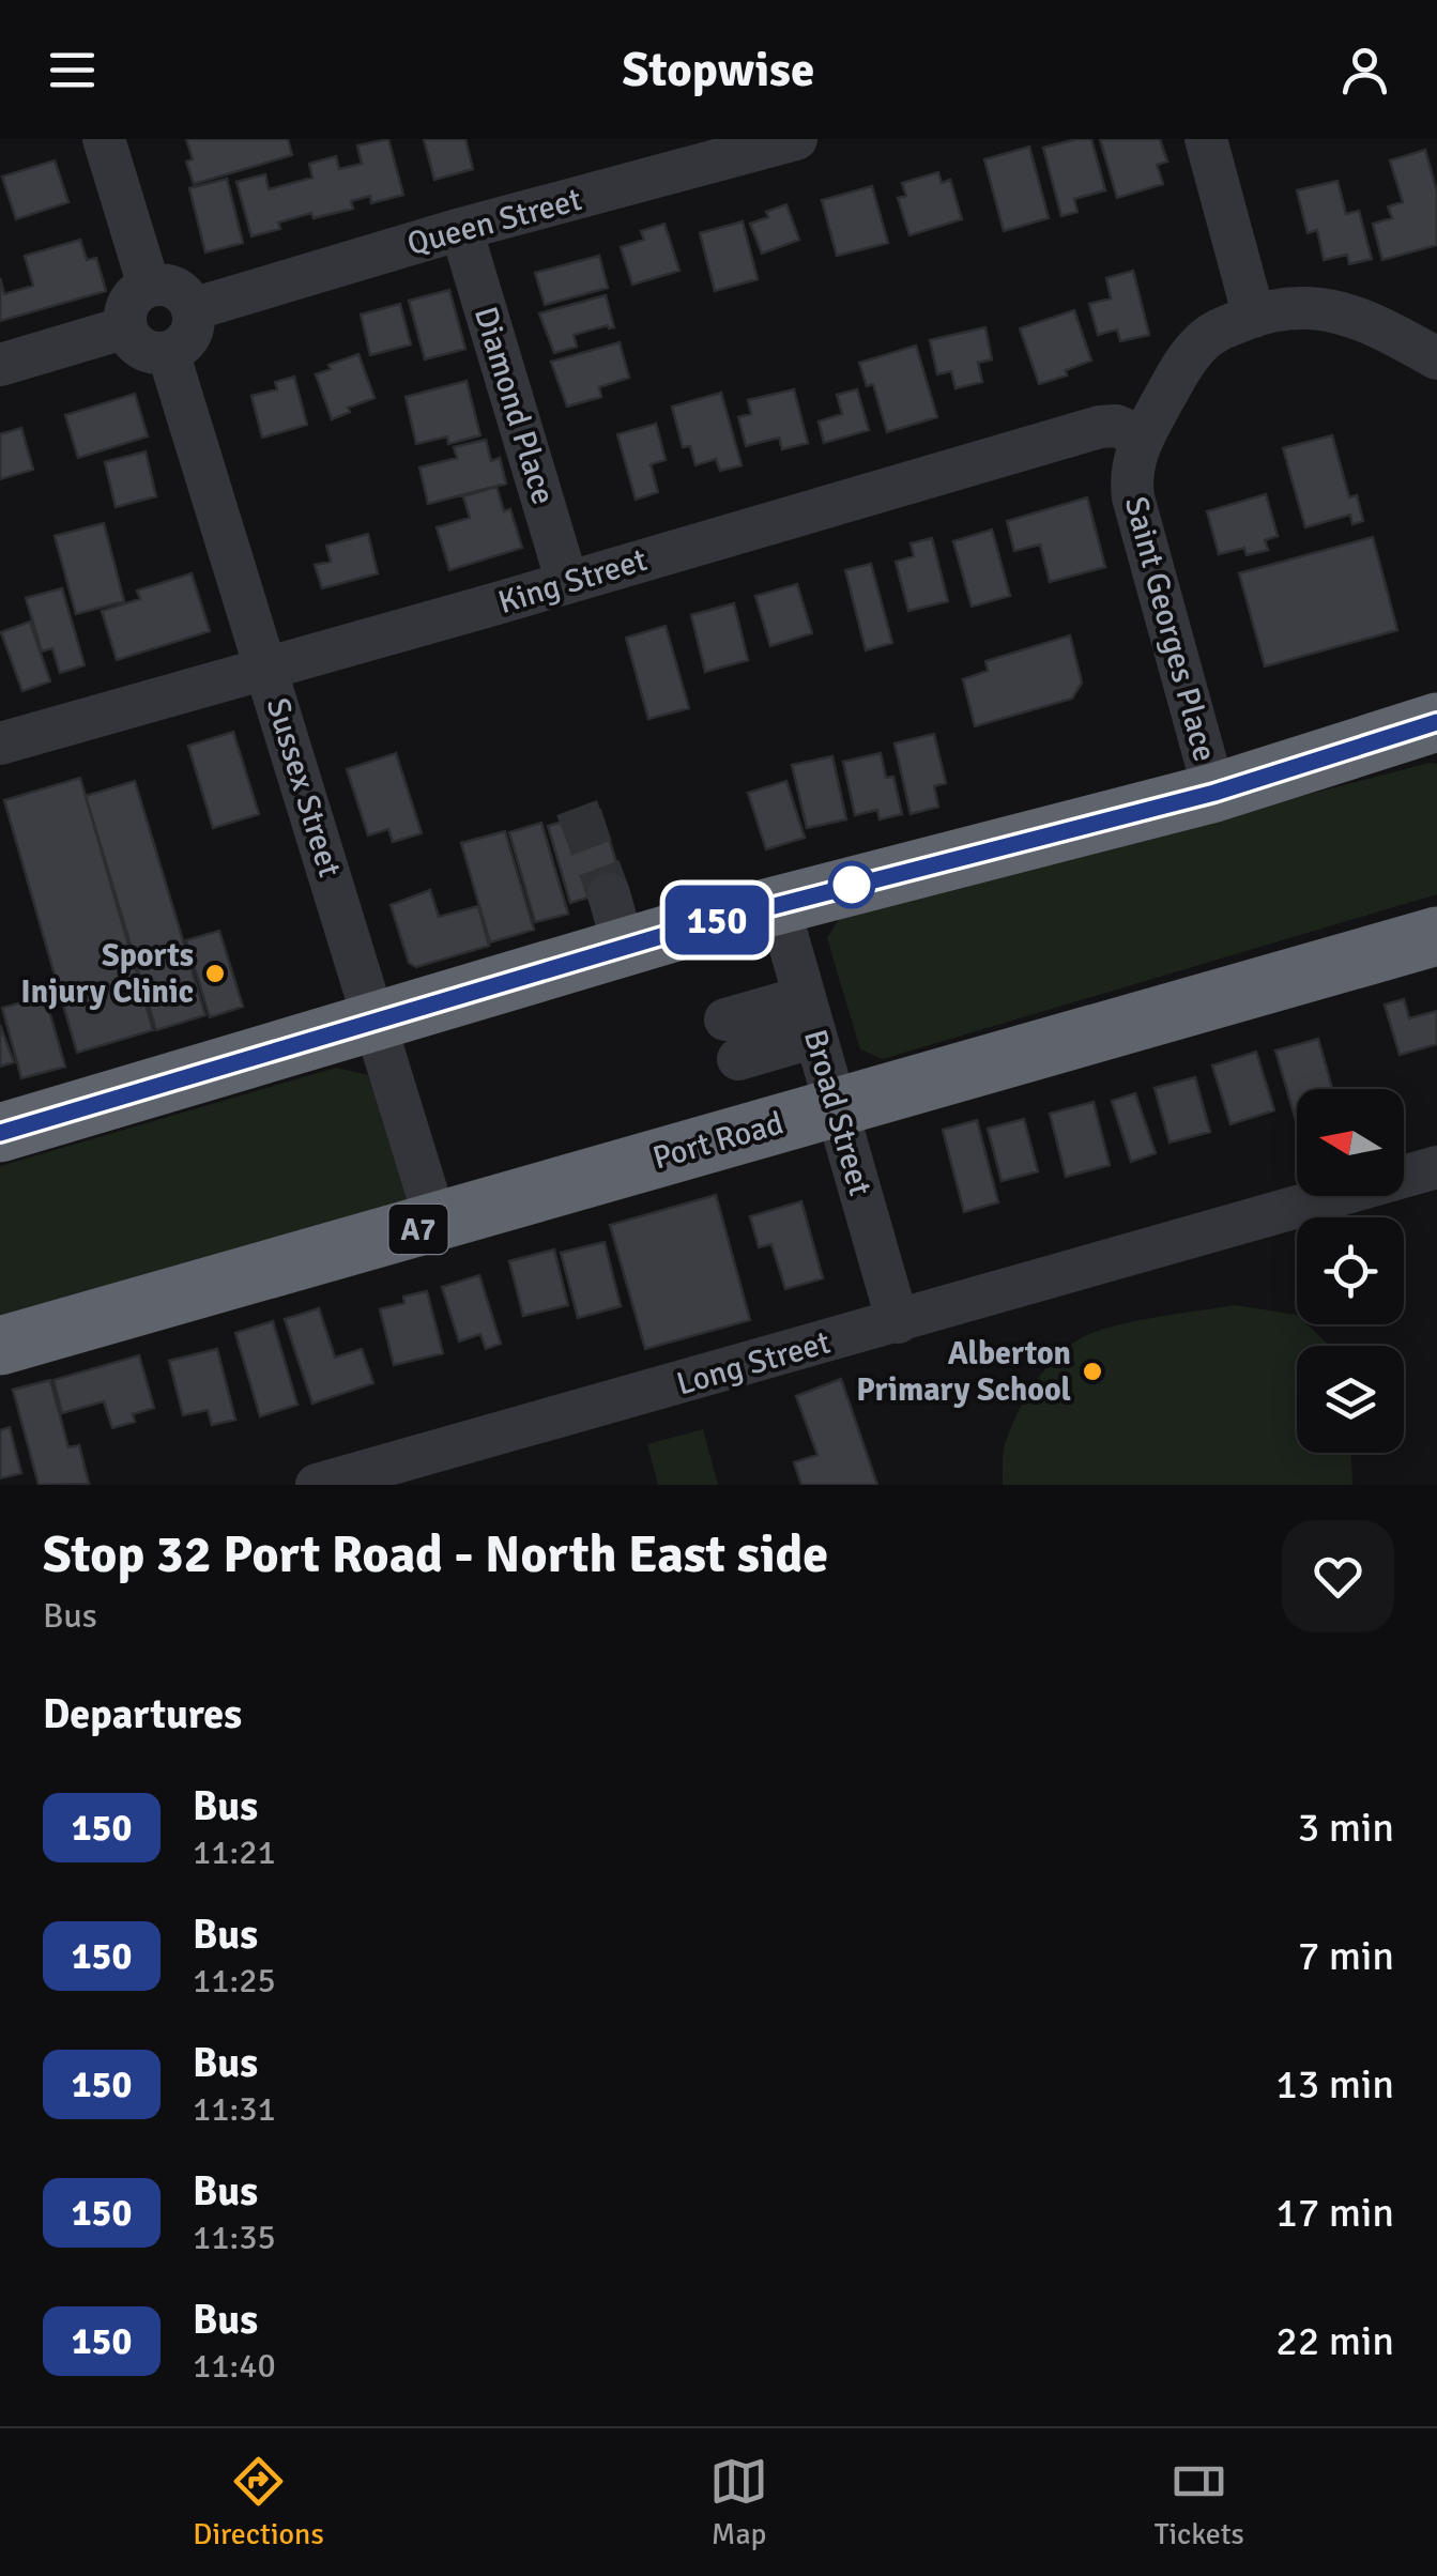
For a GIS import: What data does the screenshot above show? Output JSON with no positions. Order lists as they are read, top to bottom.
{
  "streets": {
    "highway": ["Port Road", "A7"],
    "street": [
      "Queen Street",
      "Diamond Place",
      "King Street",
      "Saint Georges Place",
      "Sussex Street",
      "Broad Street",
      "Long Street"
    ]
  },
  "crossings": [
    ["Queen Street", "Diamond Place"],
    ["Queen Street", "Sussex Street"],
    ["Diamond Place", "King Street"],
    ["King Street", "Saint Georges Place"],
    ["King Street", "Sussex Street"],
    ["Sussex Street", "Port Road"],
    ["Broad Street", "Port Road"],
    ["Broad Street", "Long Street"]
  ],
  "places": ["Sports Injury Clinic", "Alberton Primary School"],
  "lines": ["bus line 150"],
  "north": "left",
  "page": {
    "header": "Stopwise",
    "on_map": "150",
    "heading": [
      ["Stop 32 Port Road - North East side", "Bus"],
      "Departures"
    ],
    "list": [
      {
        "mark": "150",
        "name": "Bus",
        "note": "11:21",
        "value": "3 min"
      },
      {
        "mark": "150",
        "name": "Bus",
        "note": "11:25",
        "value": "7 min"
      },
      {
        "mark": "150",
        "name": "Bus",
        "note": "11:31",
        "value": "13 min"
      },
      {
        "mark": "150",
        "name": "Bus",
        "note": "11:35",
        "value": "17 min"
      },
      {
        "mark": "150",
        "name": "Bus",
        "note": "11:40",
        "value": "22 min"
      }
    ],
    "tabs": ["Directions", "Map", "Tickets"]
  }
}
